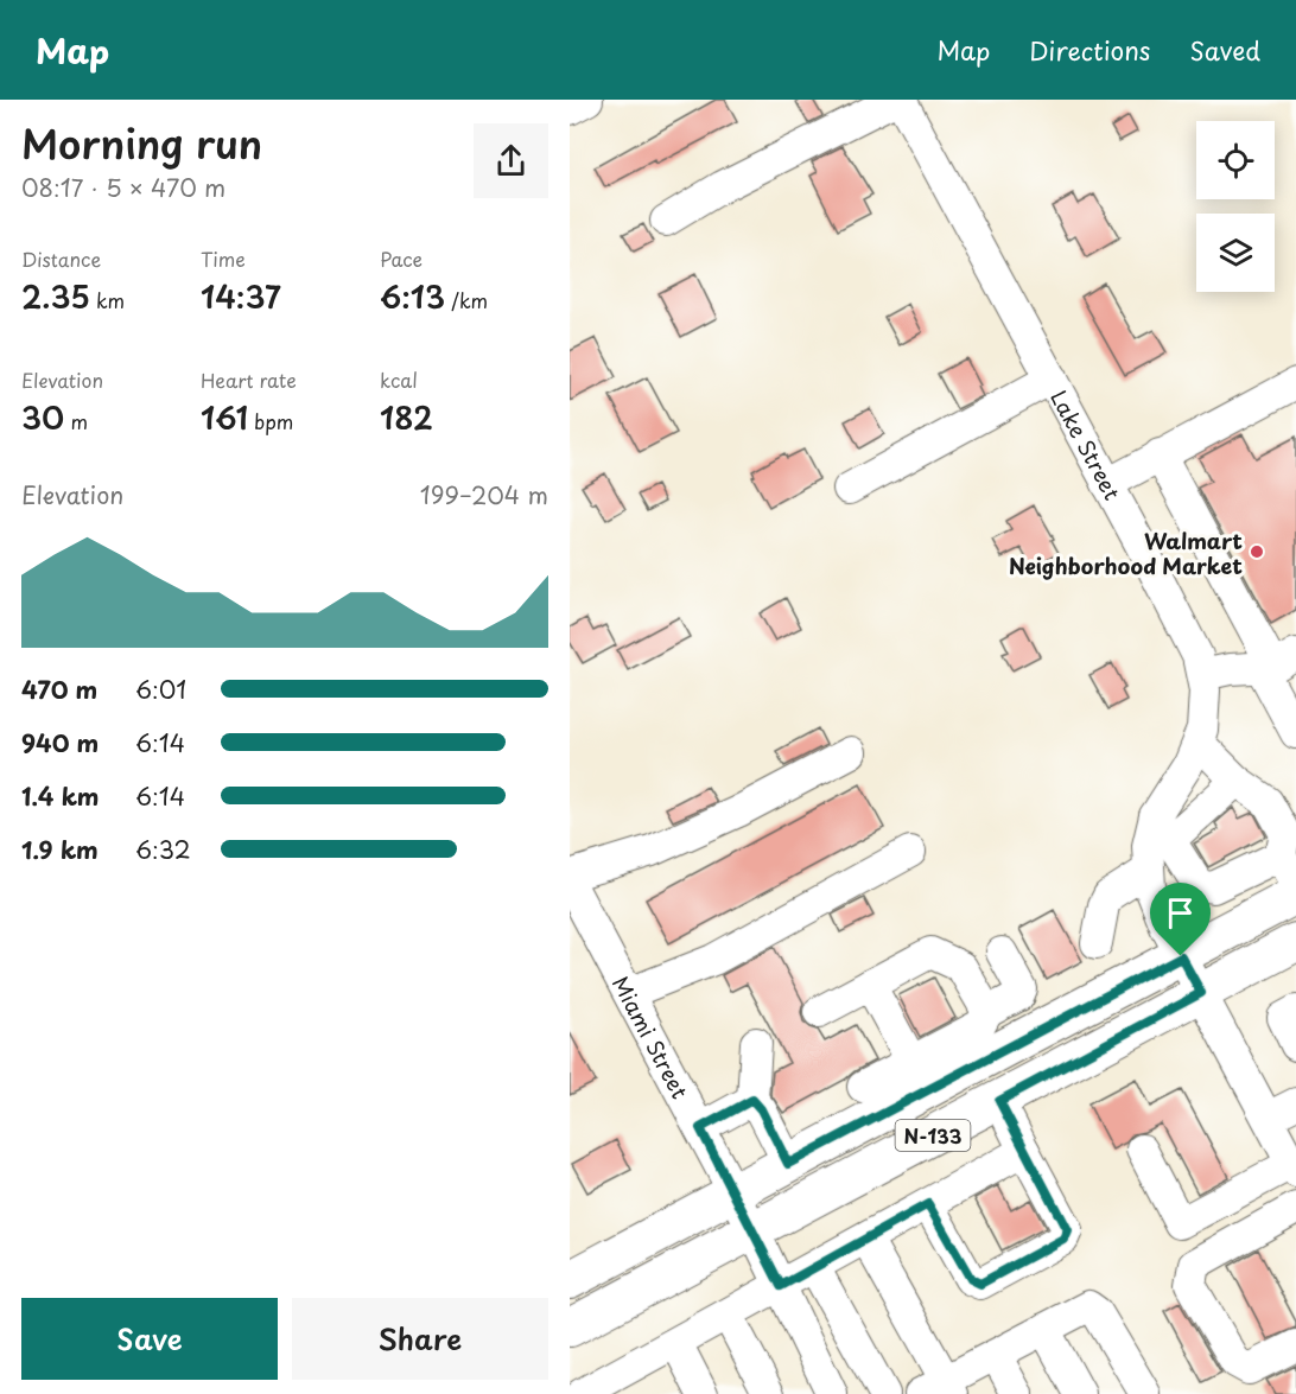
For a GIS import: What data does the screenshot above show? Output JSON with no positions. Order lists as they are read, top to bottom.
{
  "streets": {
    "main road": ["N-133"],
    "street": ["Lake Street", "Miami Street"]
  },
  "crossings": [
    ["Lake Street", "N-133"],
    ["Miami Street", "N-133"]
  ],
  "places": ["Walmart Neighborhood Market"],
  "page": {
    "header": "Map",
    "nav": ["Map", "Directions", "Saved"],
    "heading": ["Morning run", "08:17 · 5 × 470 m"],
    "stats": [
      ["Distance", "2.35 km"],
      ["Time", "14:37"],
      ["Pace", "6:13 /km"],
      ["Elevation", "30 m"],
      ["Heart rate", "161 bpm"],
      ["kcal", "182"]
    ],
    "chart": ["Elevation", "199–204 m"],
    "list": [
      {
        "name": "470 m",
        "note": "6:01"
      },
      {
        "name": "940 m",
        "note": "6:14"
      },
      {
        "name": "1.4 km",
        "note": "6:14"
      },
      {
        "name": "1.9 km",
        "note": "6:32"
      }
    ],
    "buttons": ["Save", "Share"]
  }
}
